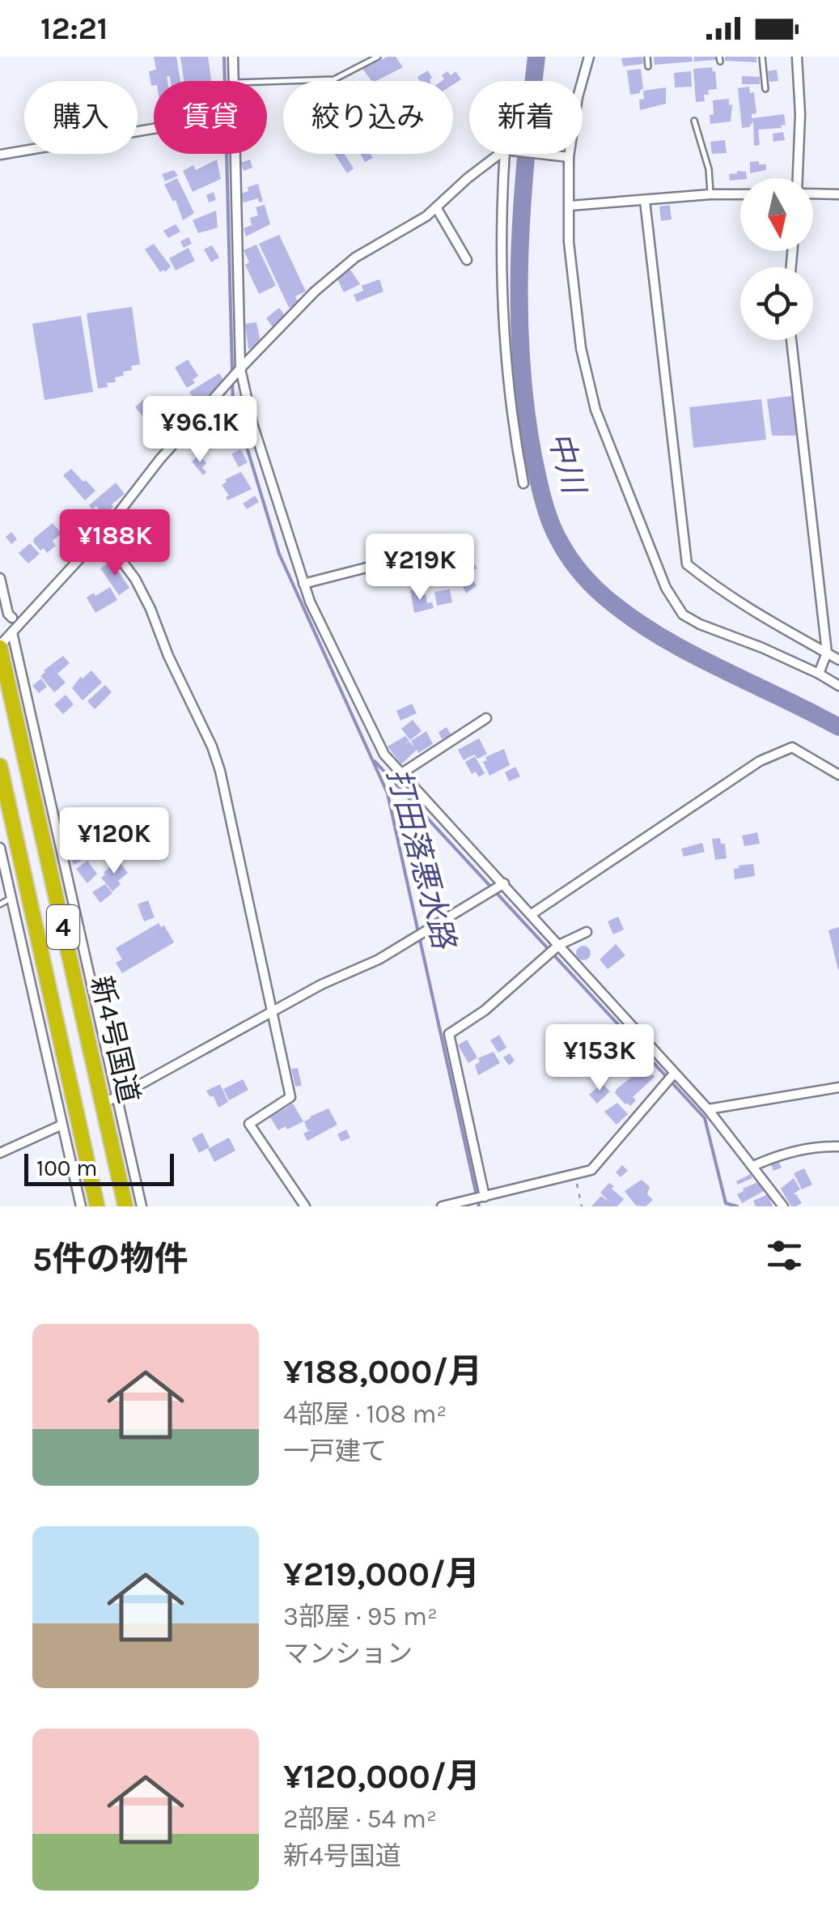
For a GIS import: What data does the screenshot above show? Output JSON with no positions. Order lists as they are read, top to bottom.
{
  "streets": {
    "highway": ["4", "新4号国道"]
  },
  "water": ["中川", "打田落悪水路"],
  "scale_bar": "100 m",
  "north": "bottom",
  "page": {
    "status": "12:21",
    "chip": [
      "購入",
      "賃貸",
      "絞り込み",
      "新着"
    ],
    "price": [
      "¥96.1K",
      "¥188K",
      "¥219K",
      "¥120K",
      "¥153K"
    ],
    "scale": "100 m",
    "heading": "5件の物件",
    "list": [
      {
        "name": "¥188,000/月",
        "note": "4部屋 · 108 m² · 一戸建て"
      },
      {
        "name": "¥219,000/月",
        "note": "3部屋 · 95 m² · マンション"
      },
      {
        "name": "¥120,000/月",
        "note": "2部屋 · 54 m² · 新4号国道"
      }
    ]
  }
}
